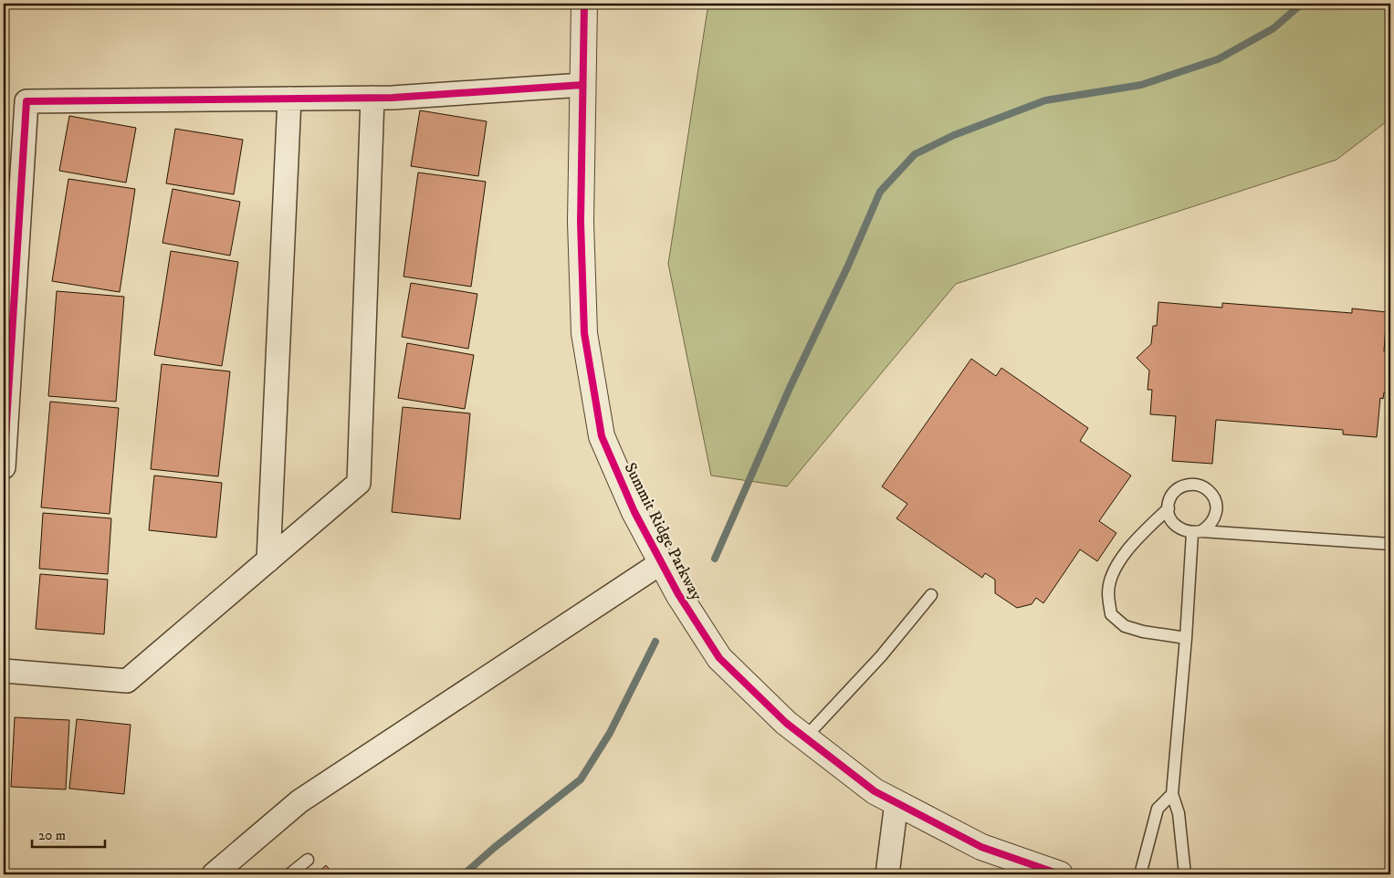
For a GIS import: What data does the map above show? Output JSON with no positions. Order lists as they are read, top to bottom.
{
  "streets": {
    "street": ["Summit Ridge Parkway"]
  },
  "scale_bar": "20 m"
}
